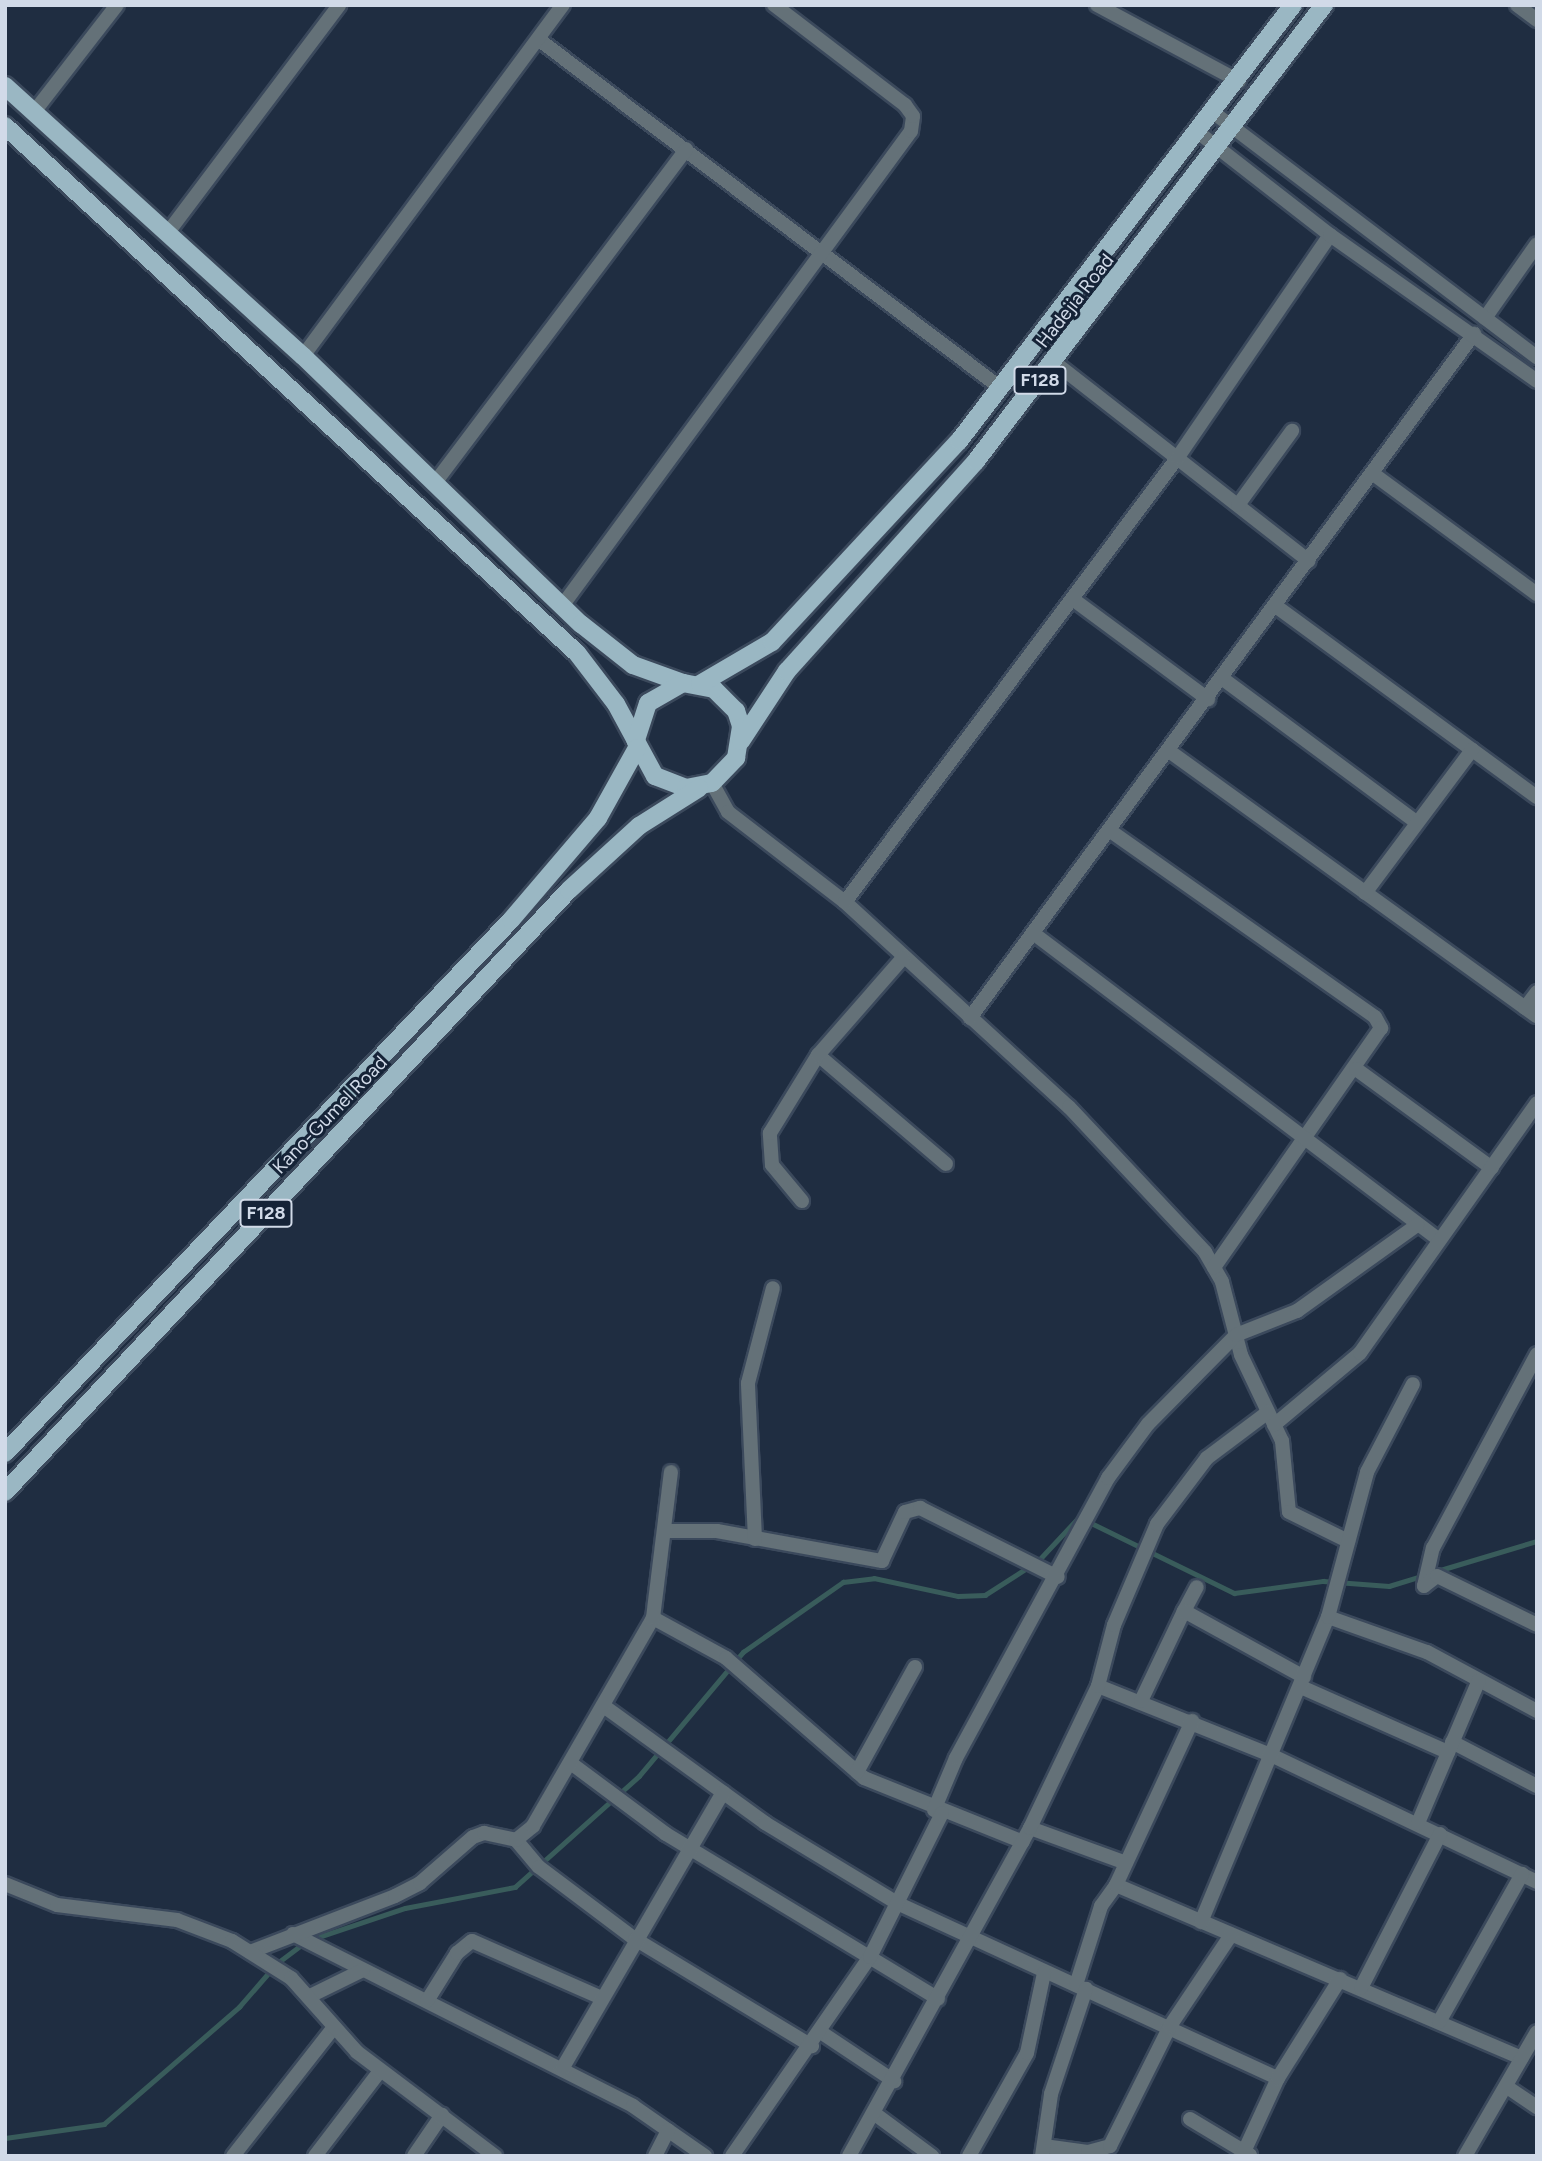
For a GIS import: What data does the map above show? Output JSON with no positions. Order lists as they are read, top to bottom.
{
  "streets": {
    "main road": ["Hadejia Road", "F128", "Kano-Gumel Road"]
  },
  "crossings": [
    ["Hadejia Road", "F128"],
    ["Hadejia Road", "Kano-Gumel Road"],
    ["F128", "Kano-Gumel Road"]
  ]
}
